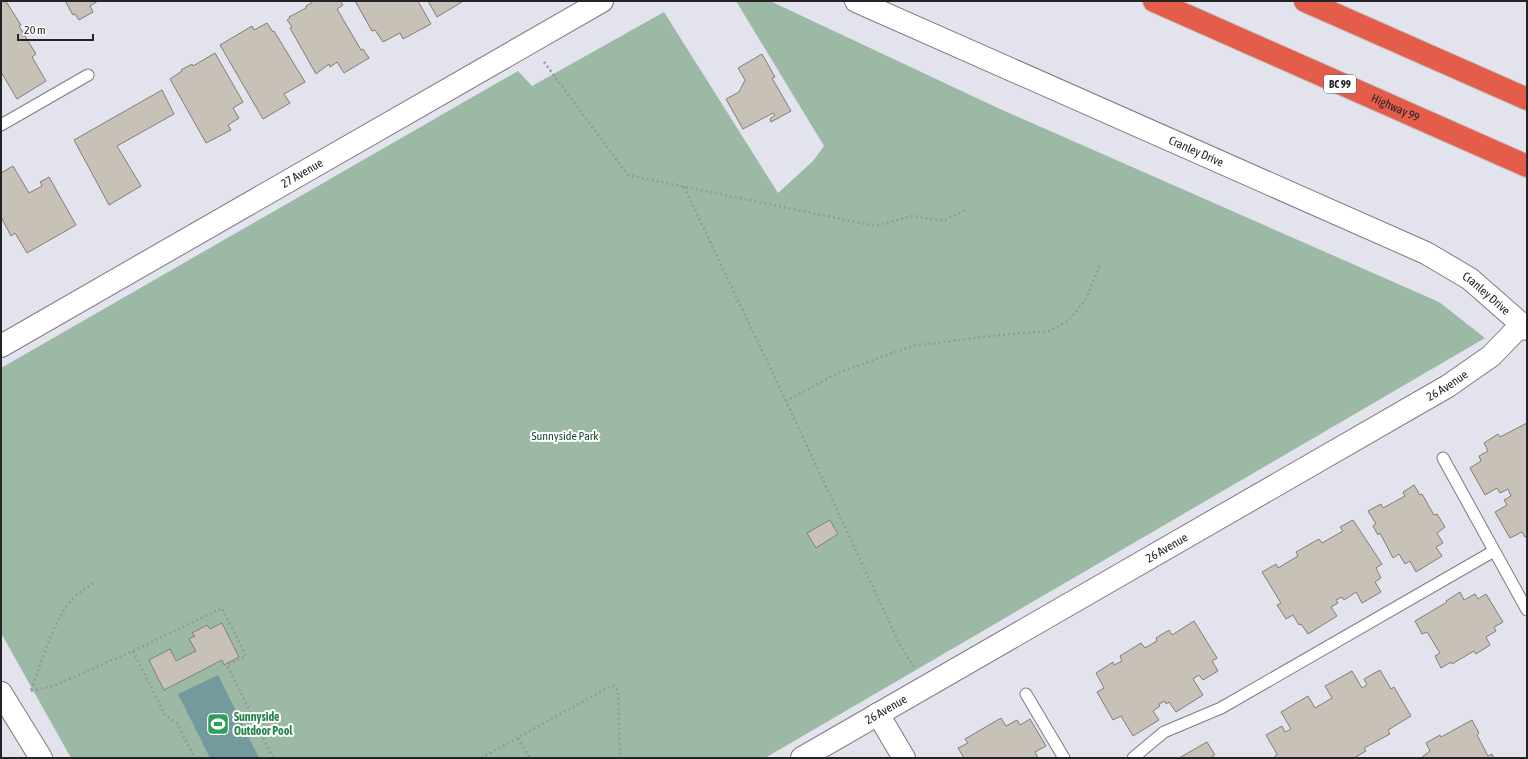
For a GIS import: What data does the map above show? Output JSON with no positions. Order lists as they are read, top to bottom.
{
  "streets": {
    "highway": ["BC 99", "Highway 99"],
    "street": ["Cranley Drive", "27 Avenue", "26 Avenue"]
  },
  "crossings": [
    ["Cranley Drive", "26 Avenue"]
  ],
  "parks": ["Sunnyside Park"],
  "places": {
    "sports": ["Sunnyside Outdoor Pool"]
  },
  "scale_bar": "20 m"
}
